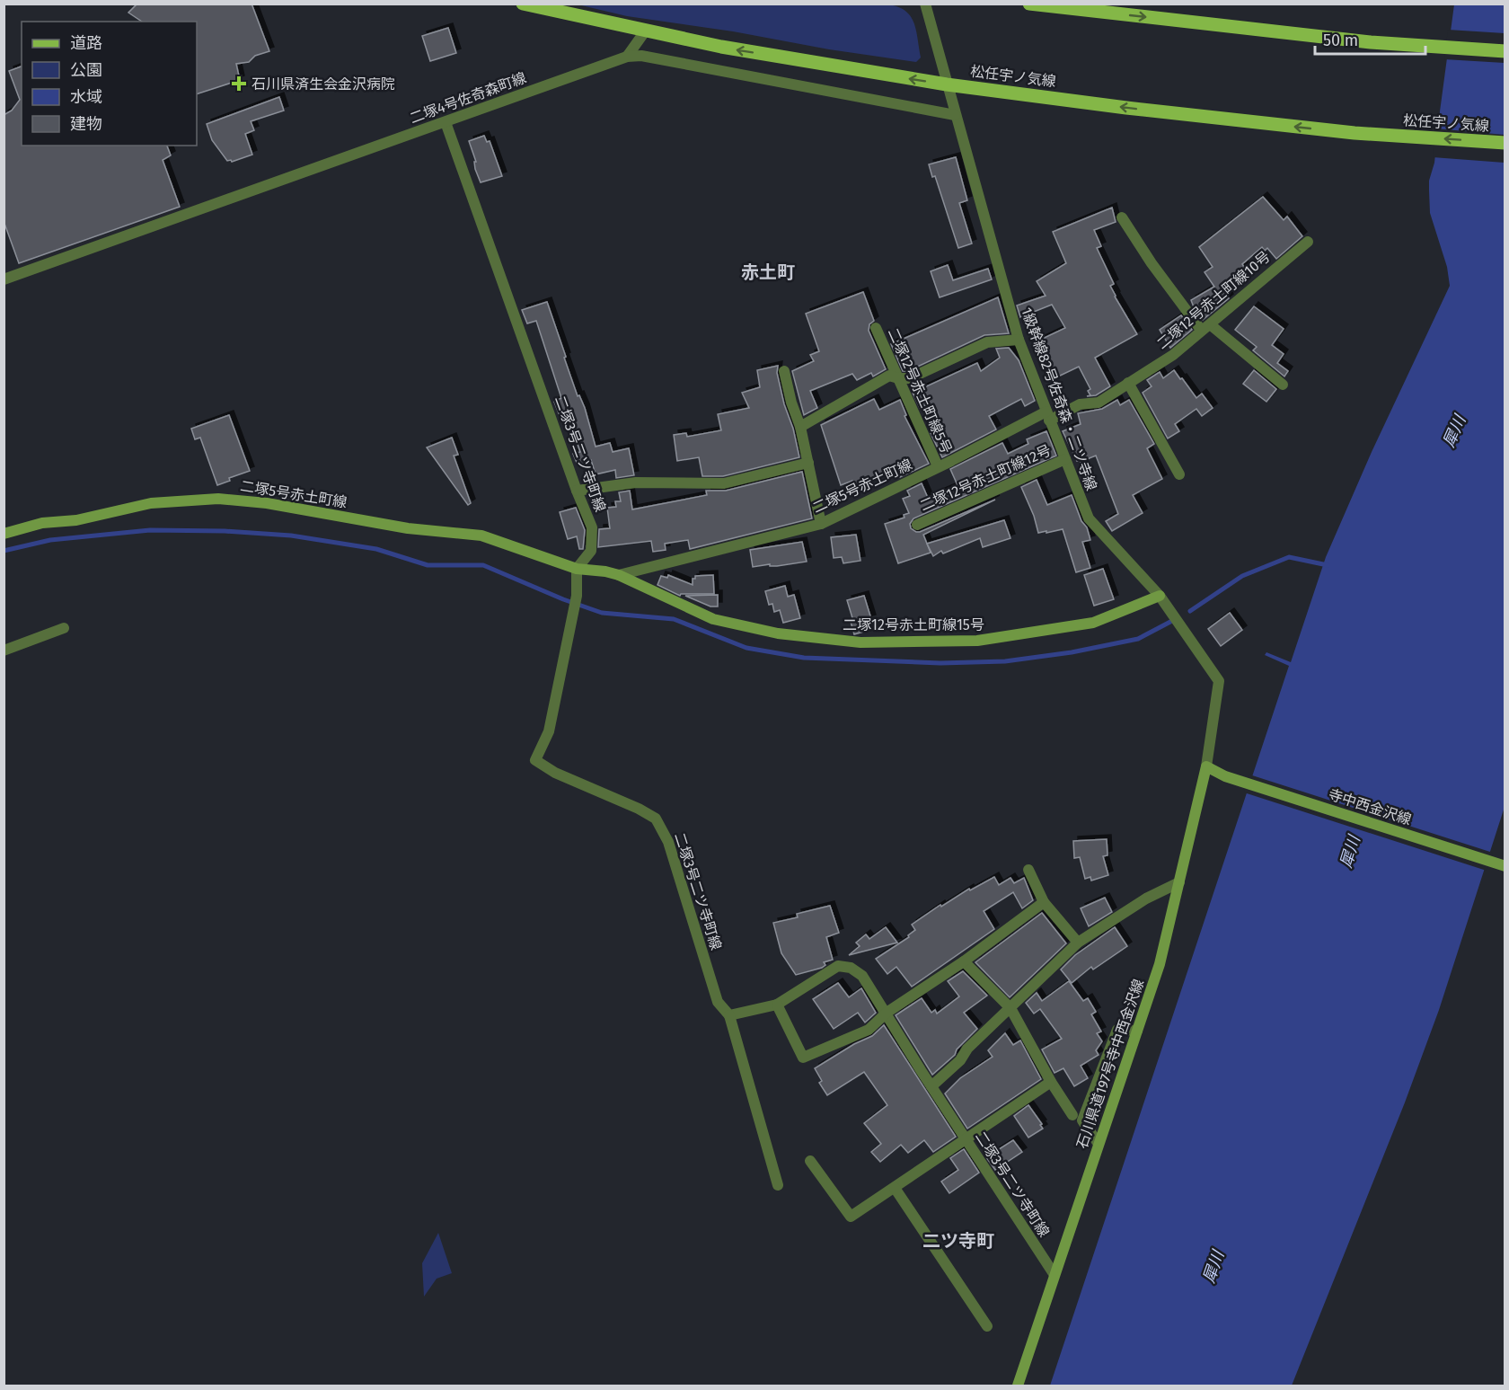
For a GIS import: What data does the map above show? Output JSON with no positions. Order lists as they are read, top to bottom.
{
  "streets": {
    "main road": ["松任宇ノ気線"],
    "street": [
      "二塚4号佐奇森町線",
      "二塚12号赤土町線10号",
      "二塚12号赤土町線5号",
      "1級幹線82号佐奇森・二ツ寺線",
      "二塚3号二ツ寺町線",
      "二塚12号赤土町線12号",
      "二塚5号赤土町線",
      "二塚12号赤土町線15号",
      "寺中西金沢線",
      "石川県道197号寺中西金沢線"
    ]
  },
  "crossings": [
    ["松任宇ノ気線", "1級幹線82号佐奇森・二ツ寺線"],
    ["二塚4号佐奇森町線", "1級幹線82号佐奇森・二ツ寺線"],
    ["二塚4号佐奇森町線", "二塚3号二ツ寺町線"],
    ["二塚12号赤土町線10号", "1級幹線82号佐奇森・二ツ寺線"],
    ["二塚12号赤土町線10号", "二塚5号赤土町線"],
    ["二塚12号赤土町線5号", "二塚5号赤土町線"],
    ["1級幹線82号佐奇森・二ツ寺線", "二塚12号赤土町線12号"],
    ["1級幹線82号佐奇森・二ツ寺線", "二塚5号赤土町線"],
    ["1級幹線82号佐奇森・二ツ寺線", "二塚12号赤土町線15号"],
    ["1級幹線82号佐奇森・二ツ寺線", "寺中西金沢線"],
    ["1級幹線82号佐奇森・二ツ寺線", "石川県道197号寺中西金沢線"],
    ["二塚3号二ツ寺町線", "二塚5号赤土町線"],
    ["二塚3号二ツ寺町線", "二塚12号赤土町線15号"],
    ["二塚3号二ツ寺町線", "石川県道197号寺中西金沢線"],
    ["二塚5号赤土町線", "二塚12号赤土町線15号"],
    ["寺中西金沢線", "石川県道197号寺中西金沢線"]
  ],
  "districts": ["赤土町", "二ツ寺町"],
  "water": ["犀川"],
  "places": {
    "health": ["石川県済生会金沢病院"]
  },
  "legend": [
    "道路",
    "公園",
    "水域",
    "建物"
  ],
  "scale_bar": "50 m"
}
